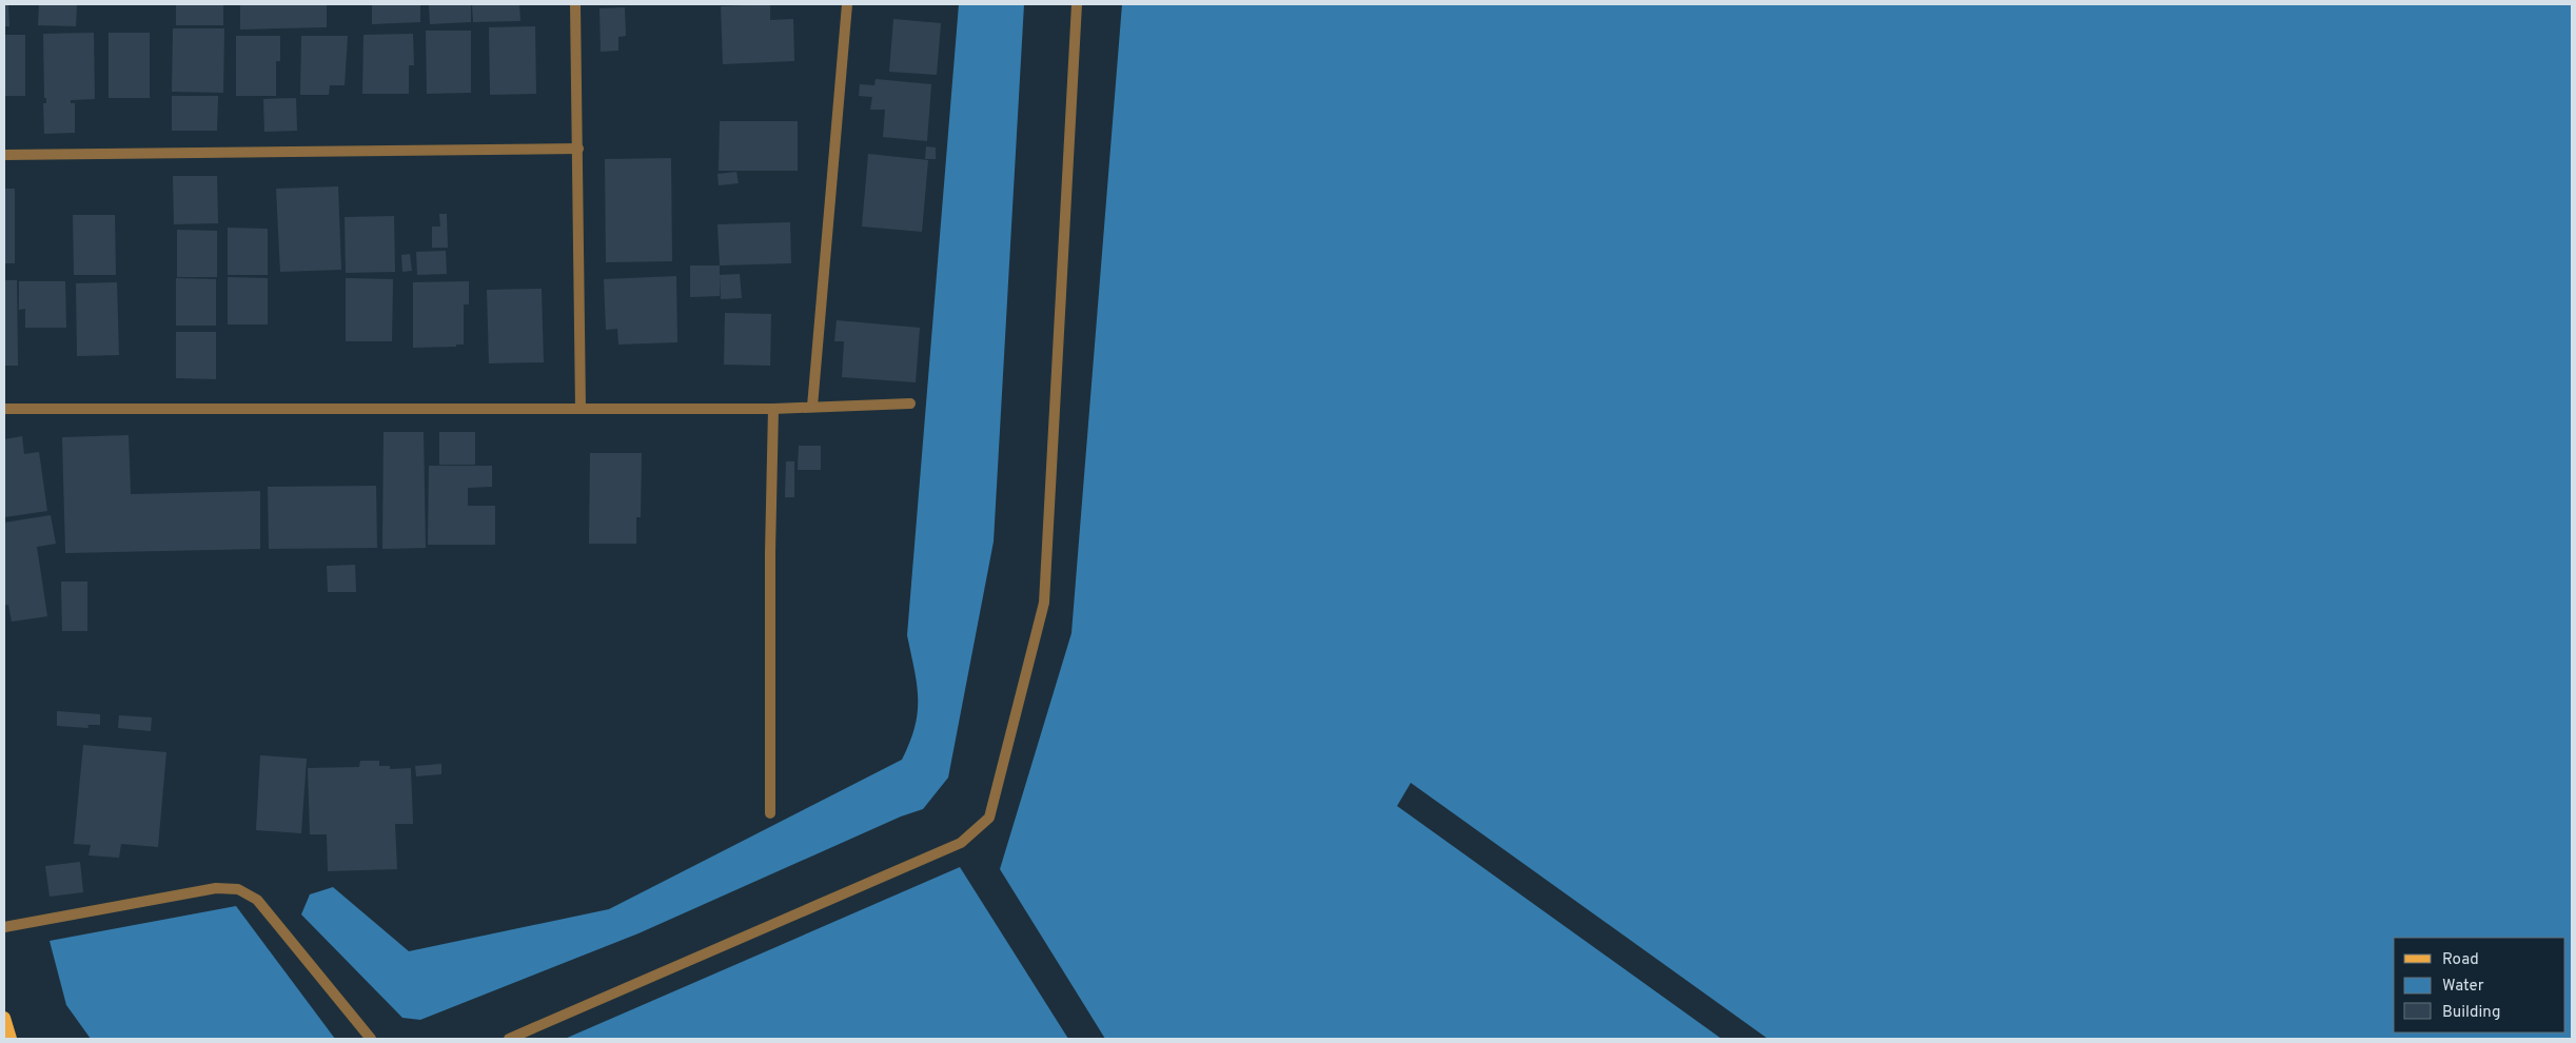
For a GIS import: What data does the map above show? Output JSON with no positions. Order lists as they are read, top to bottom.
{
  "legend": ["Road", "Water", "Building"]
}
